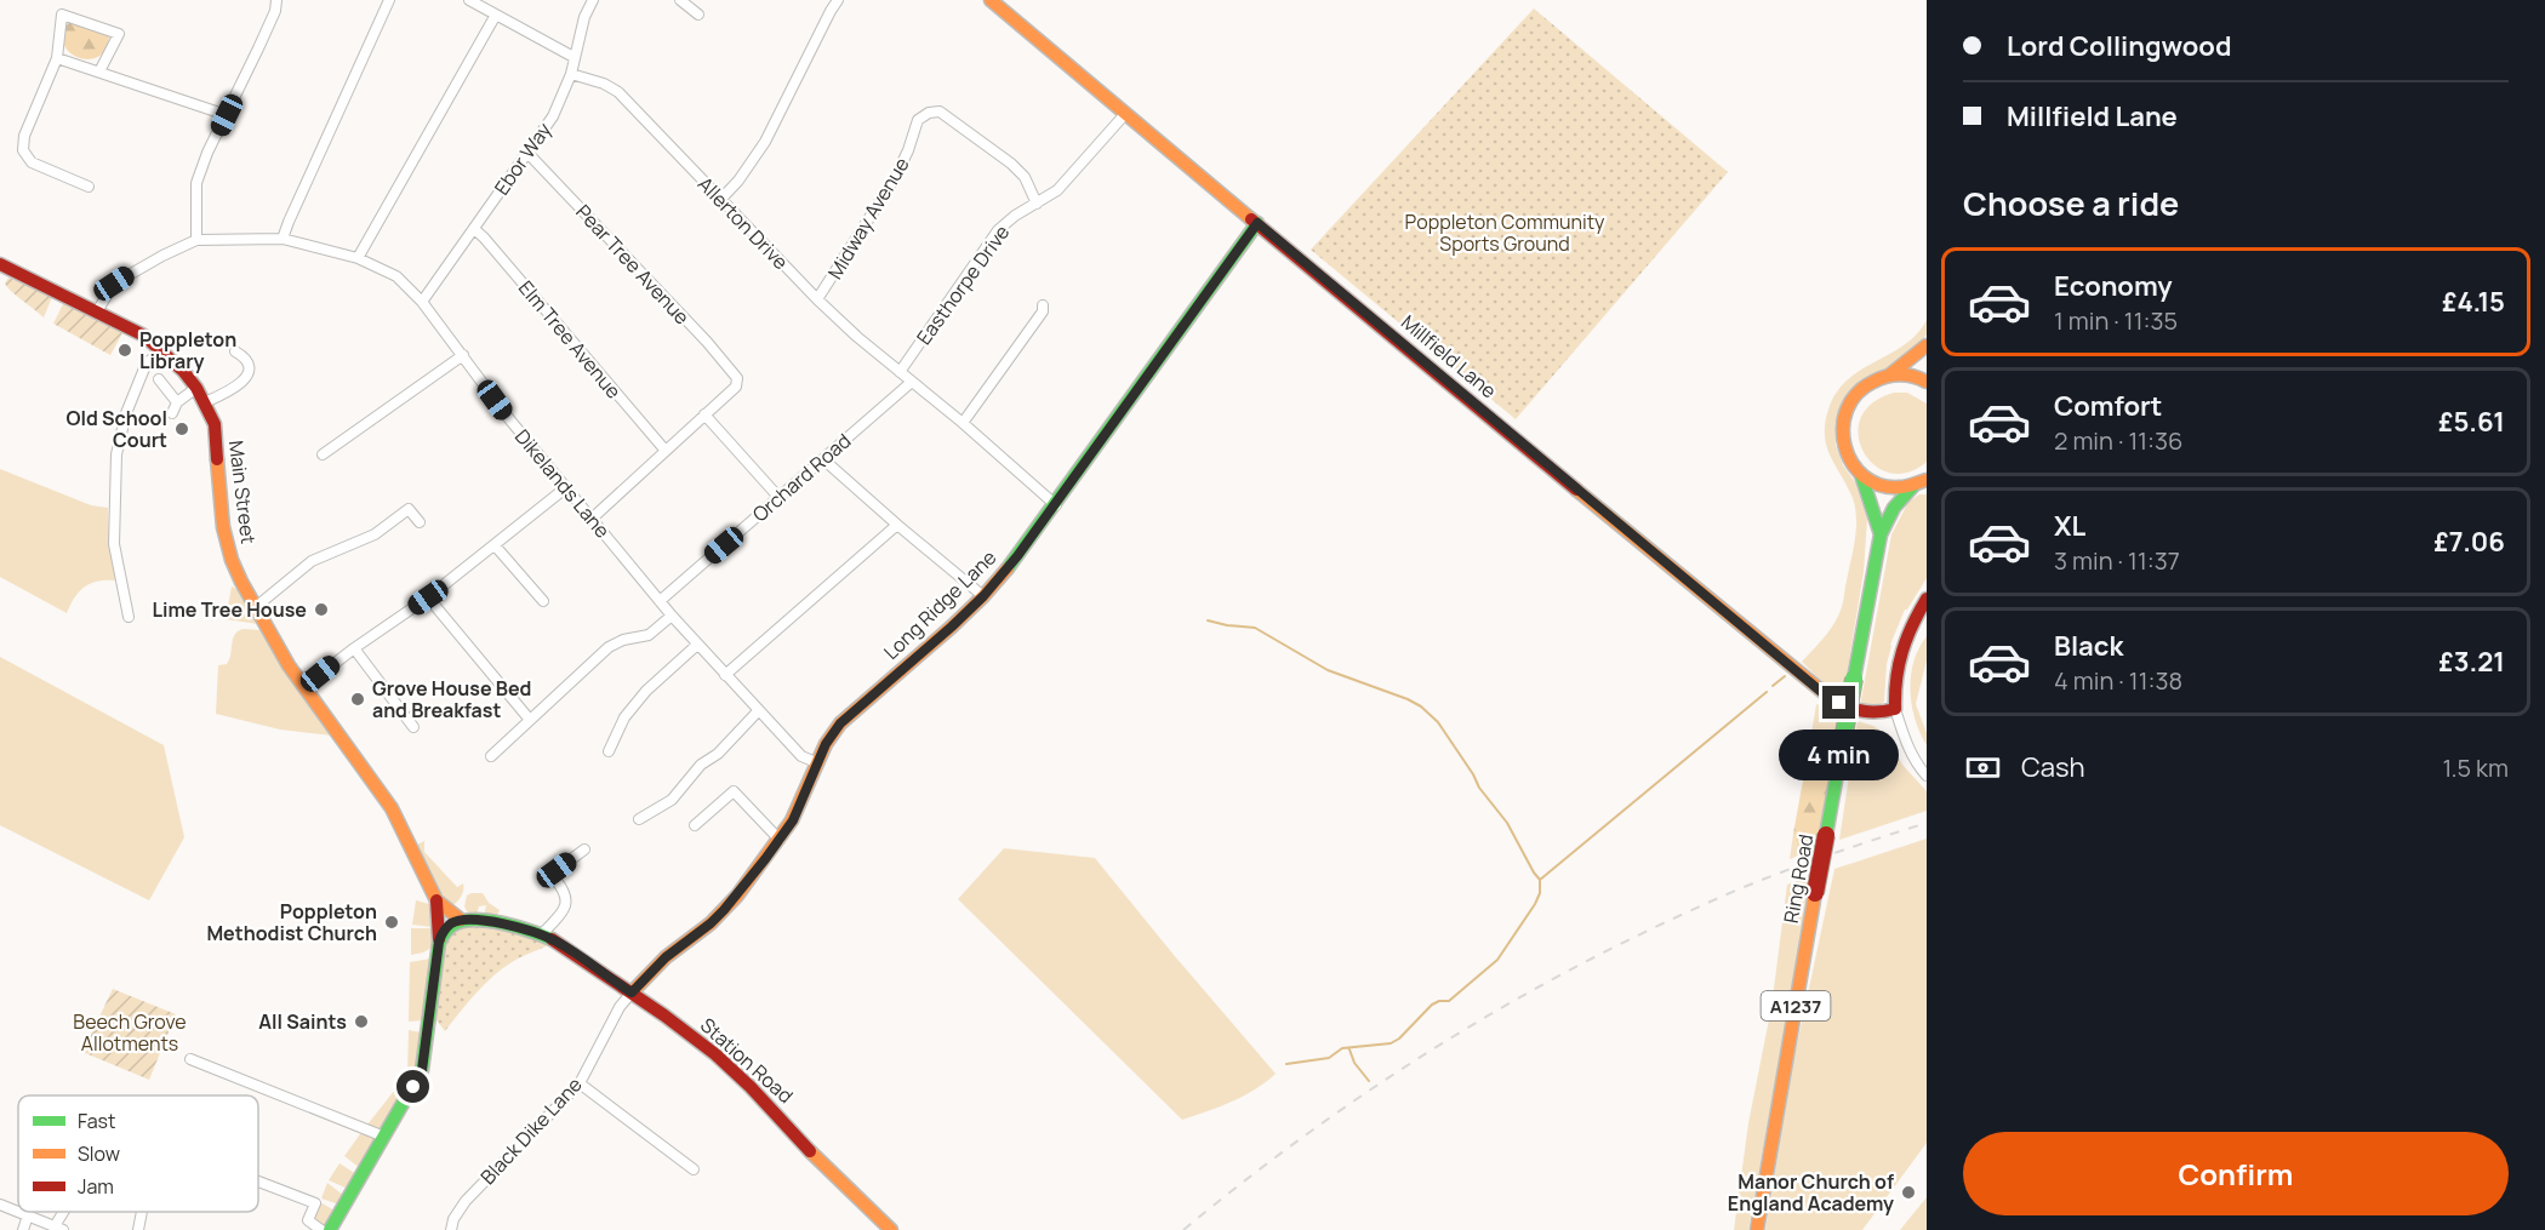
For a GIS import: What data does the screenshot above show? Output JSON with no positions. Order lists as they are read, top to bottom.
{
  "streets": {
    "main road": [
      "Millfield Lane",
      "Main Street",
      "Long Ridge Lane",
      "Ring Road",
      "A1237",
      "Station Road"
    ],
    "street": [
      "Ebor Way",
      "Midway Avenue",
      "Allerton Drive",
      "Pear Tree Avenue",
      "Easthorpe Drive",
      "Elm Tree Avenue",
      "Orchard Road",
      "Dikelands Lane",
      "Black Dike Lane"
    ]
  },
  "crossings": [
    ["Ebor Way", "Allerton Drive"],
    ["Ebor Way", "Pear Tree Avenue"],
    ["Ebor Way", "Elm Tree Avenue"],
    ["Ebor Way", "Dikelands Lane"],
    ["Midway Avenue", "Allerton Drive"],
    ["Midway Avenue", "Easthorpe Drive"],
    ["Allerton Drive", "Easthorpe Drive"],
    ["Allerton Drive", "Orchard Road"],
    ["Allerton Drive", "Long Ridge Lane"],
    ["Easthorpe Drive", "Millfield Lane"],
    ["Millfield Lane", "Long Ridge Lane"],
    ["Orchard Road", "Dikelands Lane"],
    ["Dikelands Lane", "Main Street"],
    ["Dikelands Lane", "Long Ridge Lane"],
    ["Long Ridge Lane", "Station Road"],
    ["Long Ridge Lane", "Black Dike Lane"],
    ["Ring Road", "A1237"],
    ["Station Road", "Black Dike Lane"]
  ],
  "parks": ["Poppleton Community Sports Ground", "Beech Grove Allotments"],
  "places": [
    "Poppleton Library",
    "Old School Court",
    "Lime Tree House",
    "Grove House Bed and Breakfast",
    "Poppleton Methodist Church",
    "All Saints",
    "Manor Church of England Academy"
  ],
  "legend": ["Fast", "Slow", "Jam"],
  "page": {
    "banner": ["Lord Collingwood", "Millfield Lane"],
    "heading": "Choose a ride",
    "list": [
      {
        "name": "Economy",
        "note": "1 min · 11:35",
        "value": "£4.15"
      },
      {
        "name": "Comfort",
        "note": "2 min · 11:36",
        "value": "£5.61"
      },
      {
        "name": "XL",
        "note": "3 min · 11:37",
        "value": "£7.06"
      },
      {
        "name": "Black",
        "note": "4 min · 11:38",
        "value": "£3.21"
      }
    ],
    "pay": ["Cash", "1.5 km"],
    "bubble": "4 min",
    "buttons": "Confirm"
  }
}
